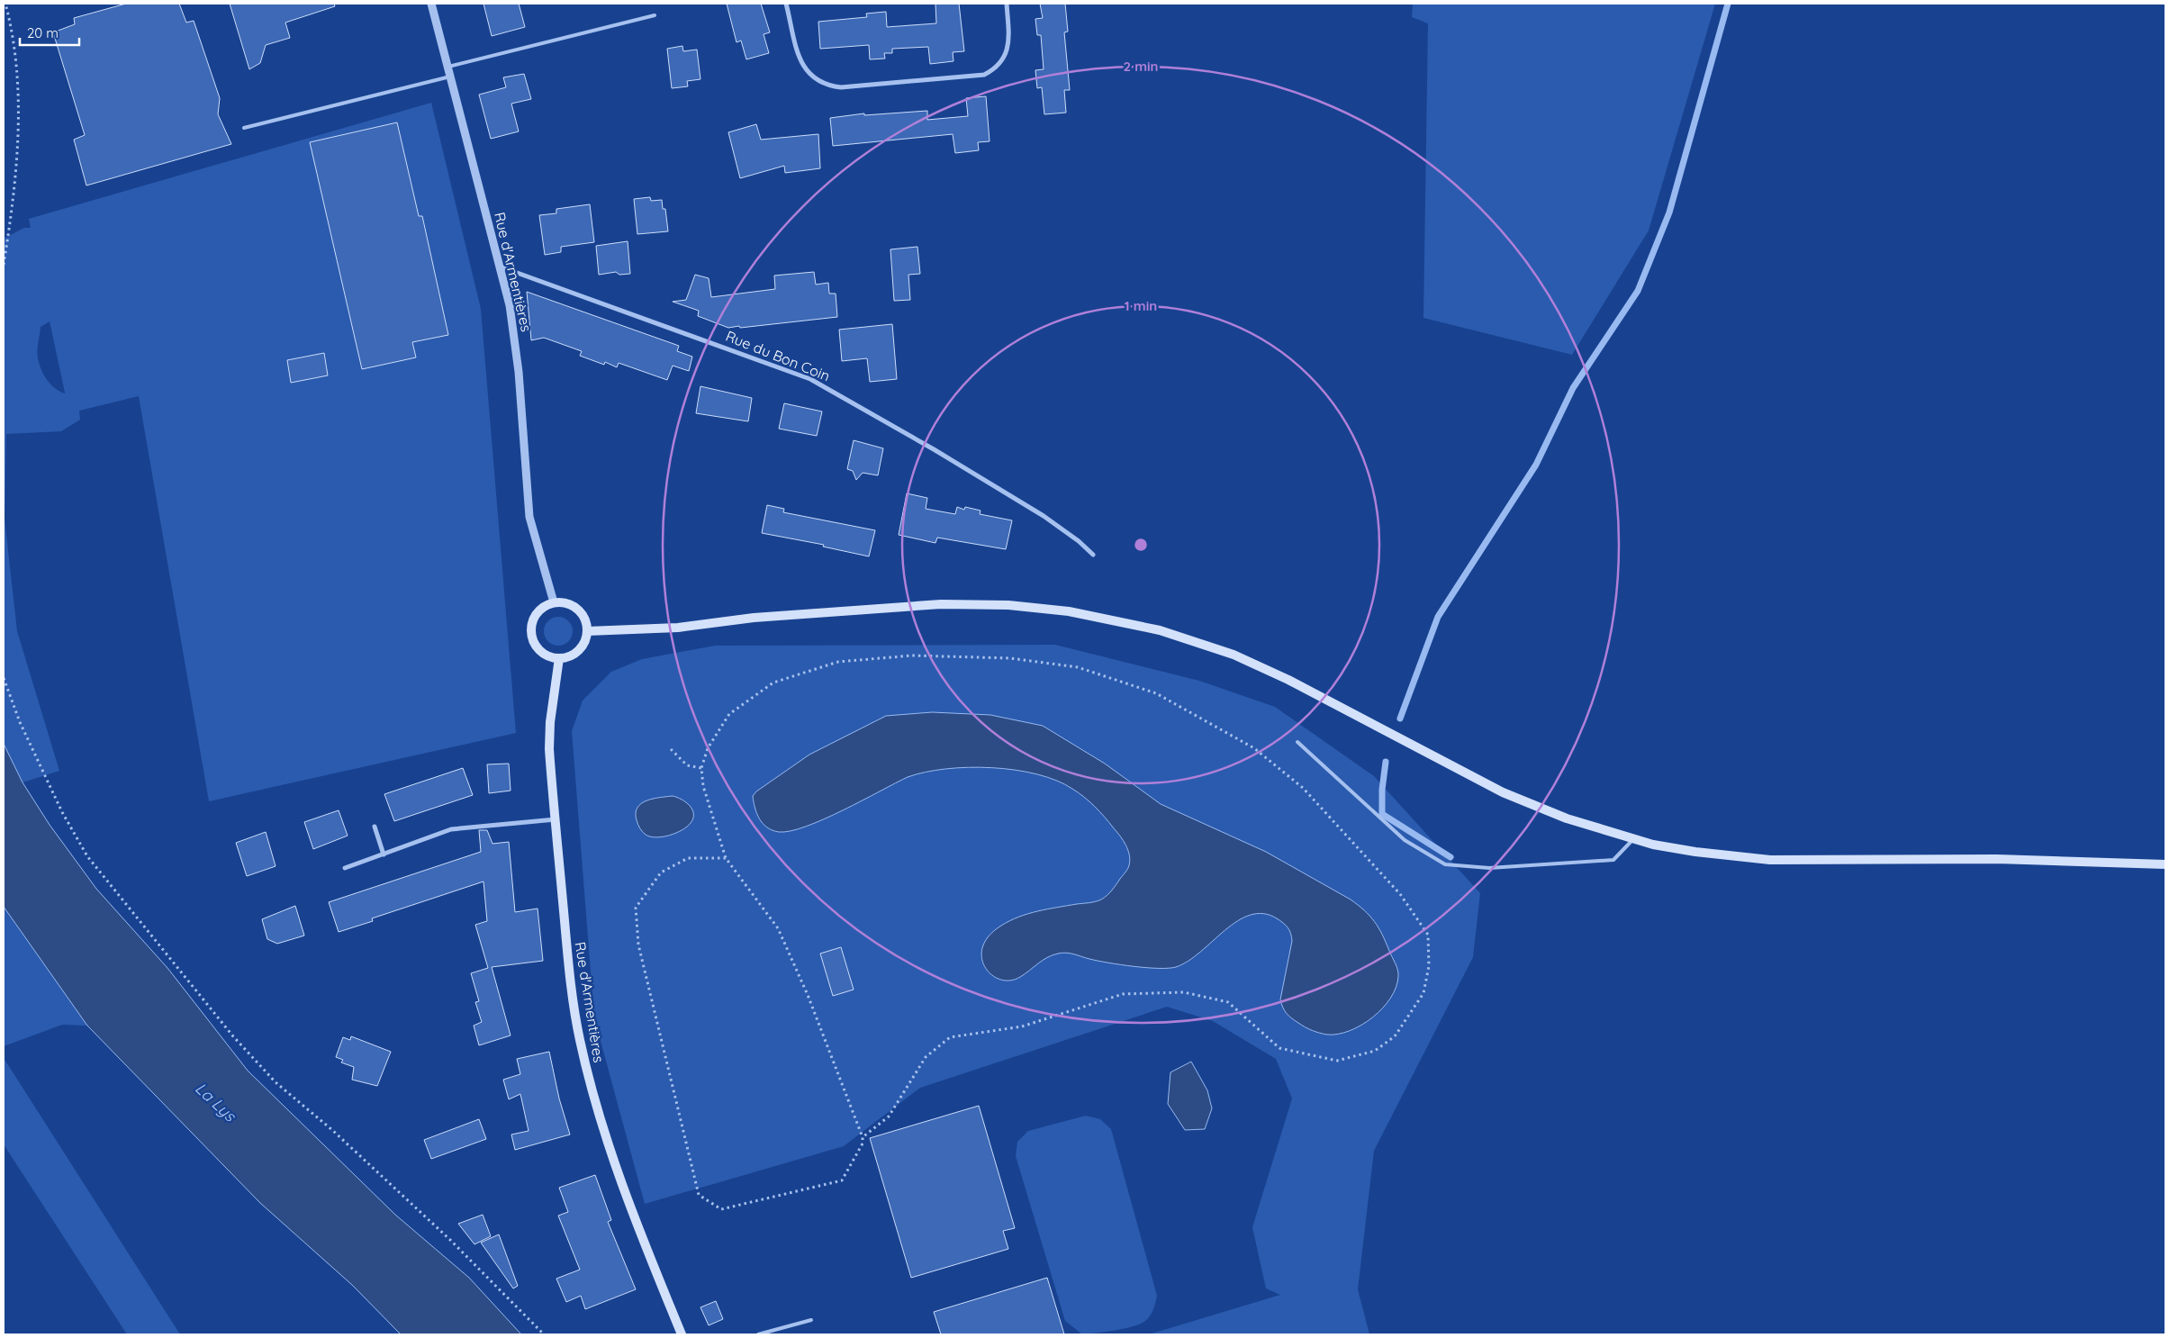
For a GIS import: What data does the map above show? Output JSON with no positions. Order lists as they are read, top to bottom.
{
  "streets": {
    "main road": ["Rue d'Armentières"],
    "street": ["Rue du Bon Coin"]
  },
  "crossings": [
    ["Rue d'Armentières", "Rue du Bon Coin"]
  ],
  "water": ["La Lys"],
  "scale_bar": "20 m",
  "rings": ["2 min", "1 min"]
}
